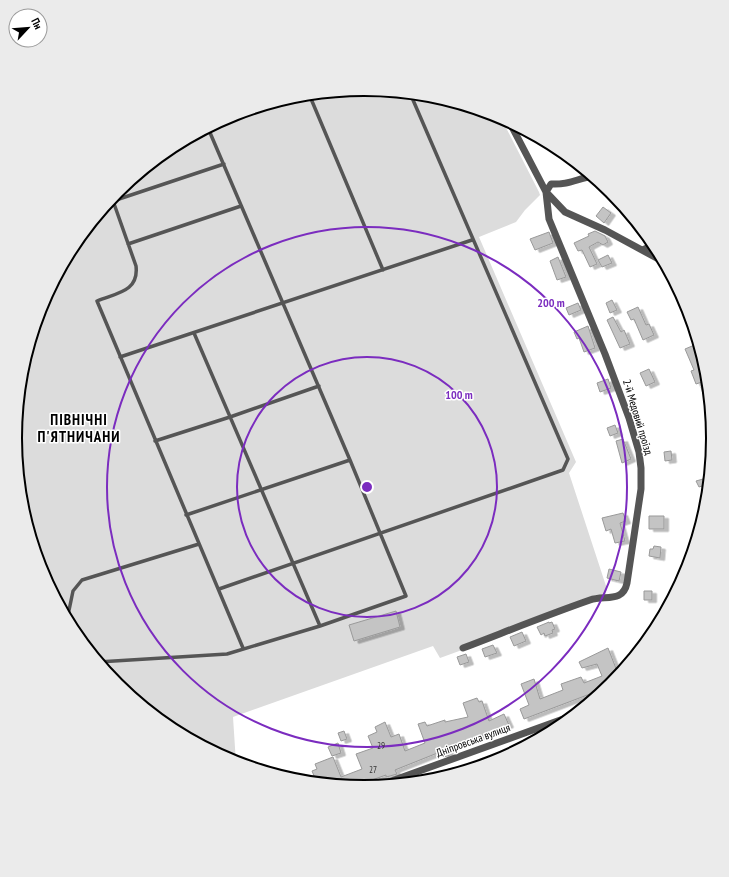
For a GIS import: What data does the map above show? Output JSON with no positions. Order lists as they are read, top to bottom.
{
  "streets": {
    "street": ["2-й Медовий проїзд", "Дніпровська вулиця"]
  },
  "districts": ["ПІВНІЧНІ П'ЯТНИЧАНИ"],
  "house_numbers": ["29", "27"],
  "north": "top right",
  "rings": ["200 m", "100 m"]
}
